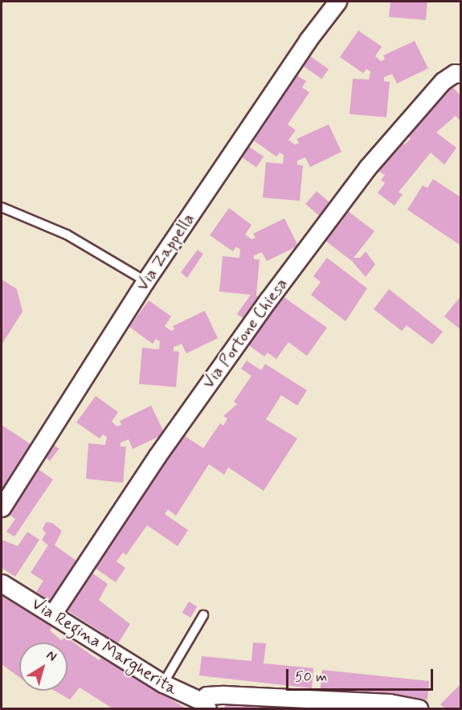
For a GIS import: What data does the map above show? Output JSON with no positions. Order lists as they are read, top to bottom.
{
  "streets": {
    "street": ["Via Zappella", "Via Portone Chiesa", "Via Regina Margherita"]
  },
  "crossings": [
    ["Via Portone Chiesa", "Via Regina Margherita"]
  ],
  "scale_bar": "50 m",
  "north": "top right"
}
